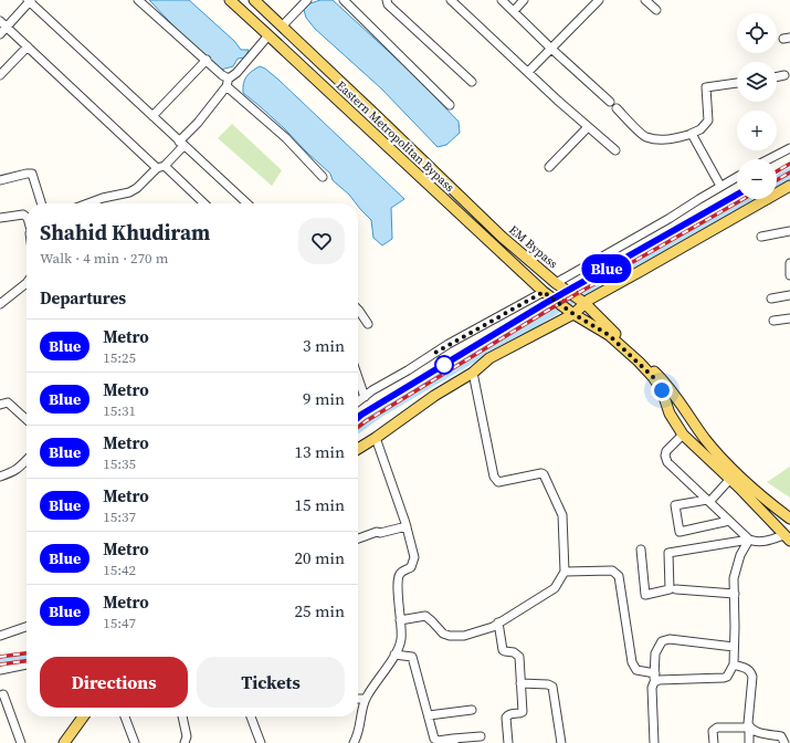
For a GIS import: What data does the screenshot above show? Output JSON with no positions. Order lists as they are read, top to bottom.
{
  "streets": {
    "main road": ["Eastern Metropolitan Bypass", "EM Bypass"]
  },
  "lines": ["metro line Blue"],
  "page": {
    "on_map": "Blue",
    "map_buttons": ["+", "−"],
    "heading": [
      ["Shahid Khudiram", "Walk · 4 min · 270 m"],
      "Departures"
    ],
    "list": [
      {
        "mark": "Blue",
        "name": "Metro",
        "note": "15:25",
        "value": "3 min"
      },
      {
        "mark": "Blue",
        "name": "Metro",
        "note": "15:31",
        "value": "9 min"
      },
      {
        "mark": "Blue",
        "name": "Metro",
        "note": "15:35",
        "value": "13 min"
      },
      {
        "mark": "Blue",
        "name": "Metro",
        "note": "15:37",
        "value": "15 min"
      },
      {
        "mark": "Blue",
        "name": "Metro",
        "note": "15:42",
        "value": "20 min"
      },
      {
        "mark": "Blue",
        "name": "Metro",
        "note": "15:47",
        "value": "25 min"
      }
    ],
    "buttons": ["Directions", "Tickets"]
  }
}
